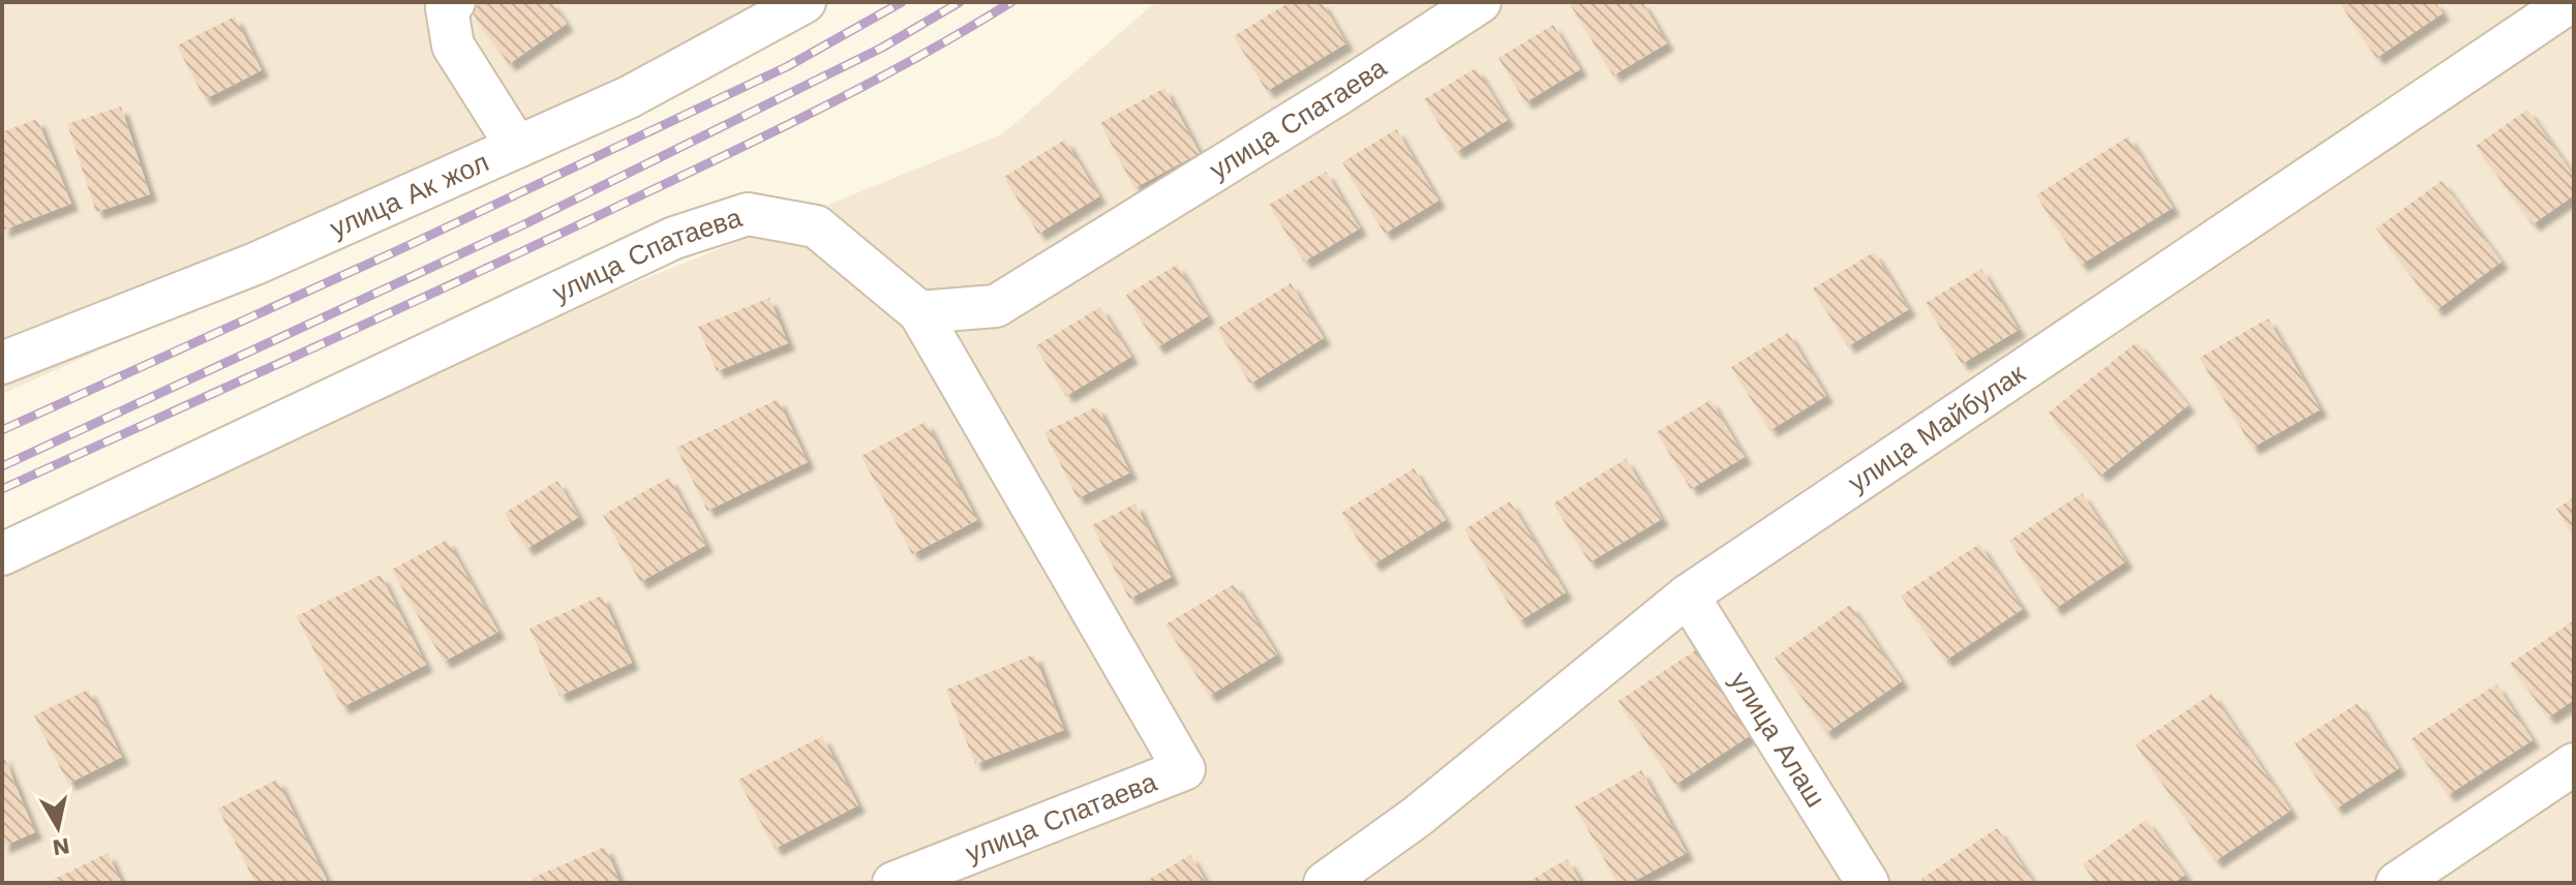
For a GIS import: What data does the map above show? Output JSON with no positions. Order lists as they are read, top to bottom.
{
  "streets": {
    "street": [
      "улица Спатаева",
      "улица Ак жол",
      "улица Майбулак",
      "улица Алаш"
    ]
  },
  "crossings": [
    ["улица Майбулак", "улица Алаш"]
  ],
  "north": "bottom"
}
